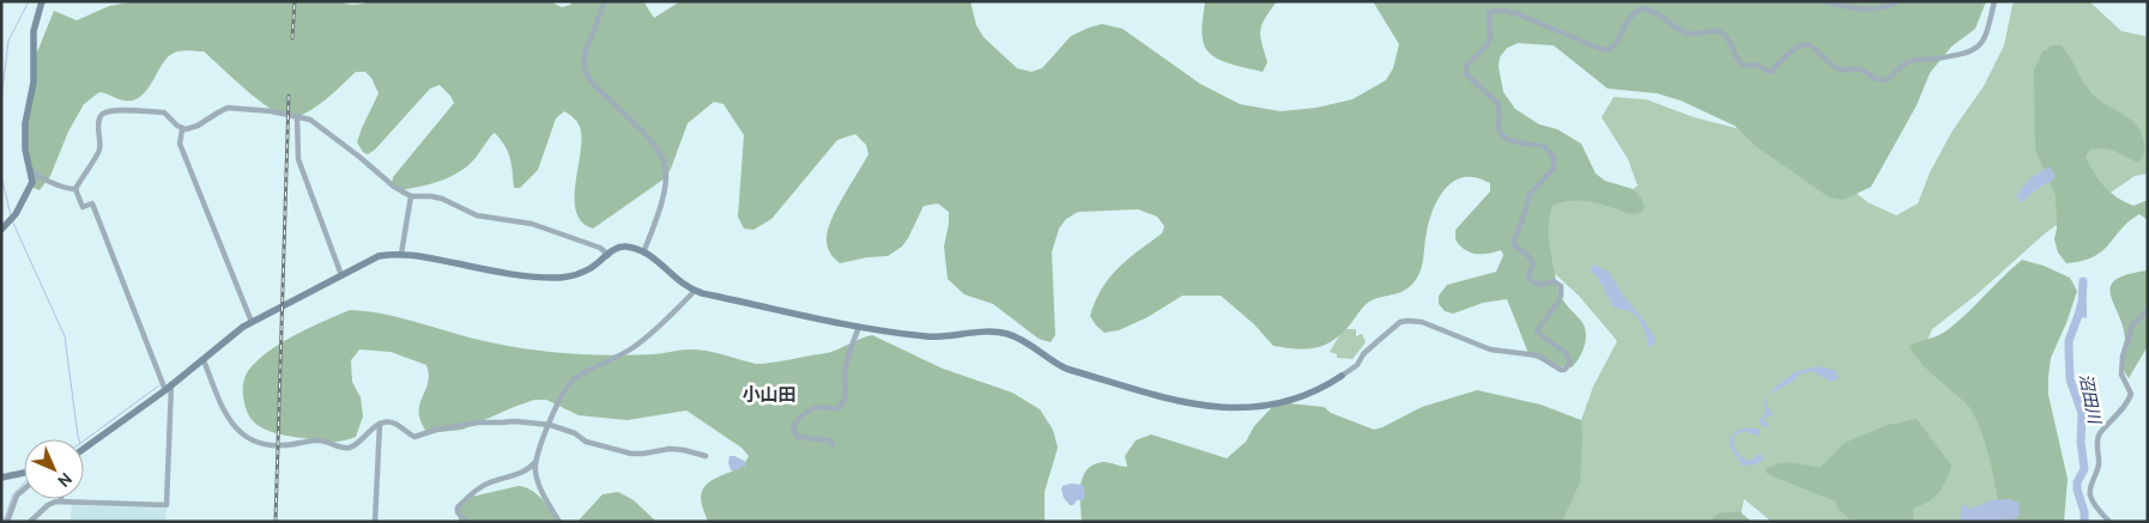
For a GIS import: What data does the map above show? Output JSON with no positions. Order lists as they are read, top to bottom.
{
  "districts": ["小山田"],
  "water": ["沼田川"],
  "north": "bottom right"
}
